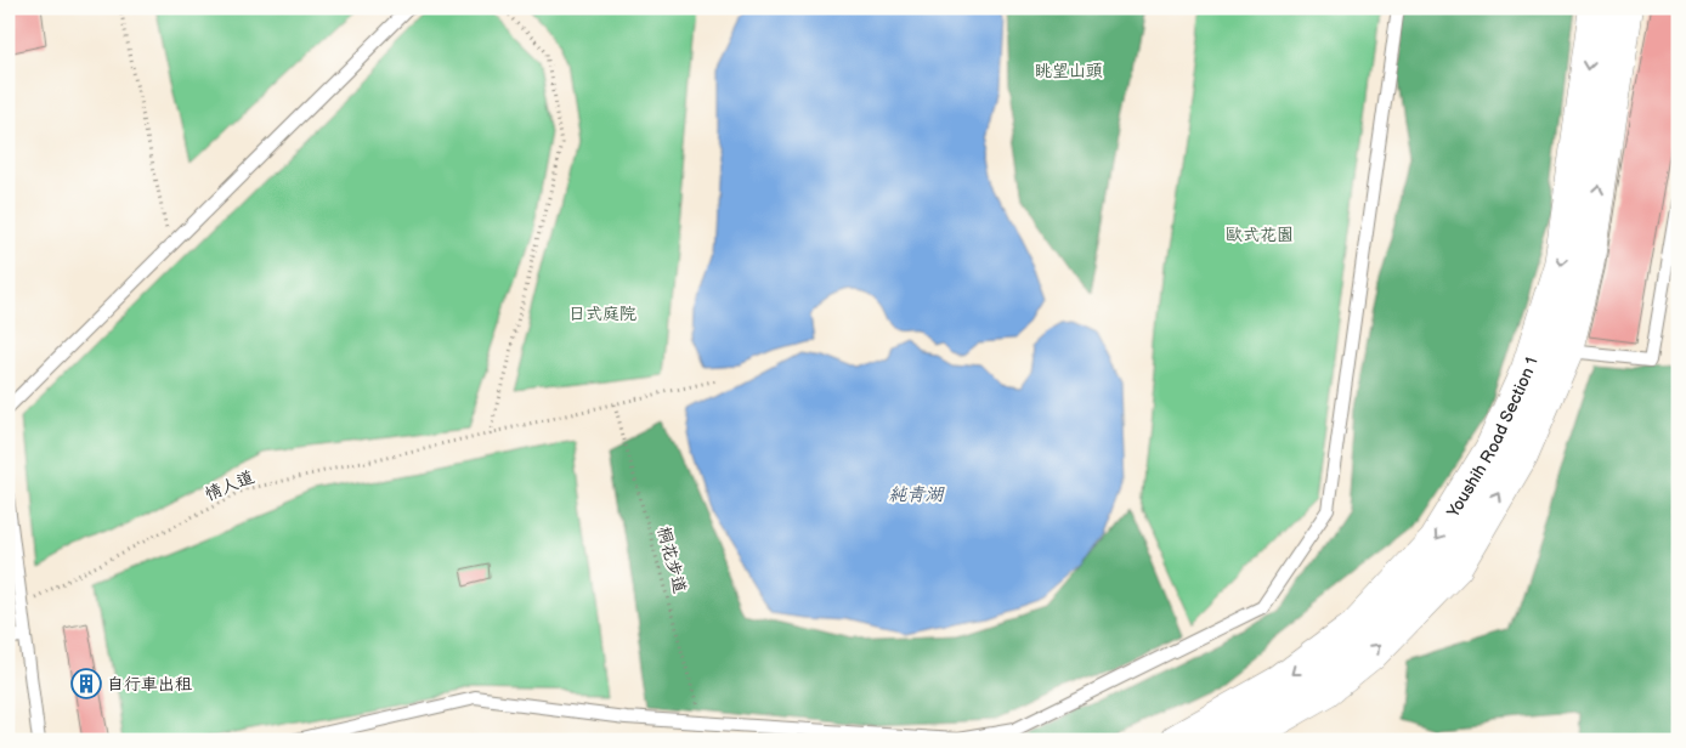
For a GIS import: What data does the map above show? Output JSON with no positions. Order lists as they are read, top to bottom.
{
  "streets": {
    "street": ["Youshih Road Section 1"],
    "path": ["情人道", "桐花步道"]
  },
  "crossings": [
    ["情人道", "桐花步道"]
  ],
  "water": ["純青湖"],
  "parks": ["眺望山頭", "歐式花園", "日式庭院"],
  "places": {
    "building": ["自行車出租"]
  }
}
